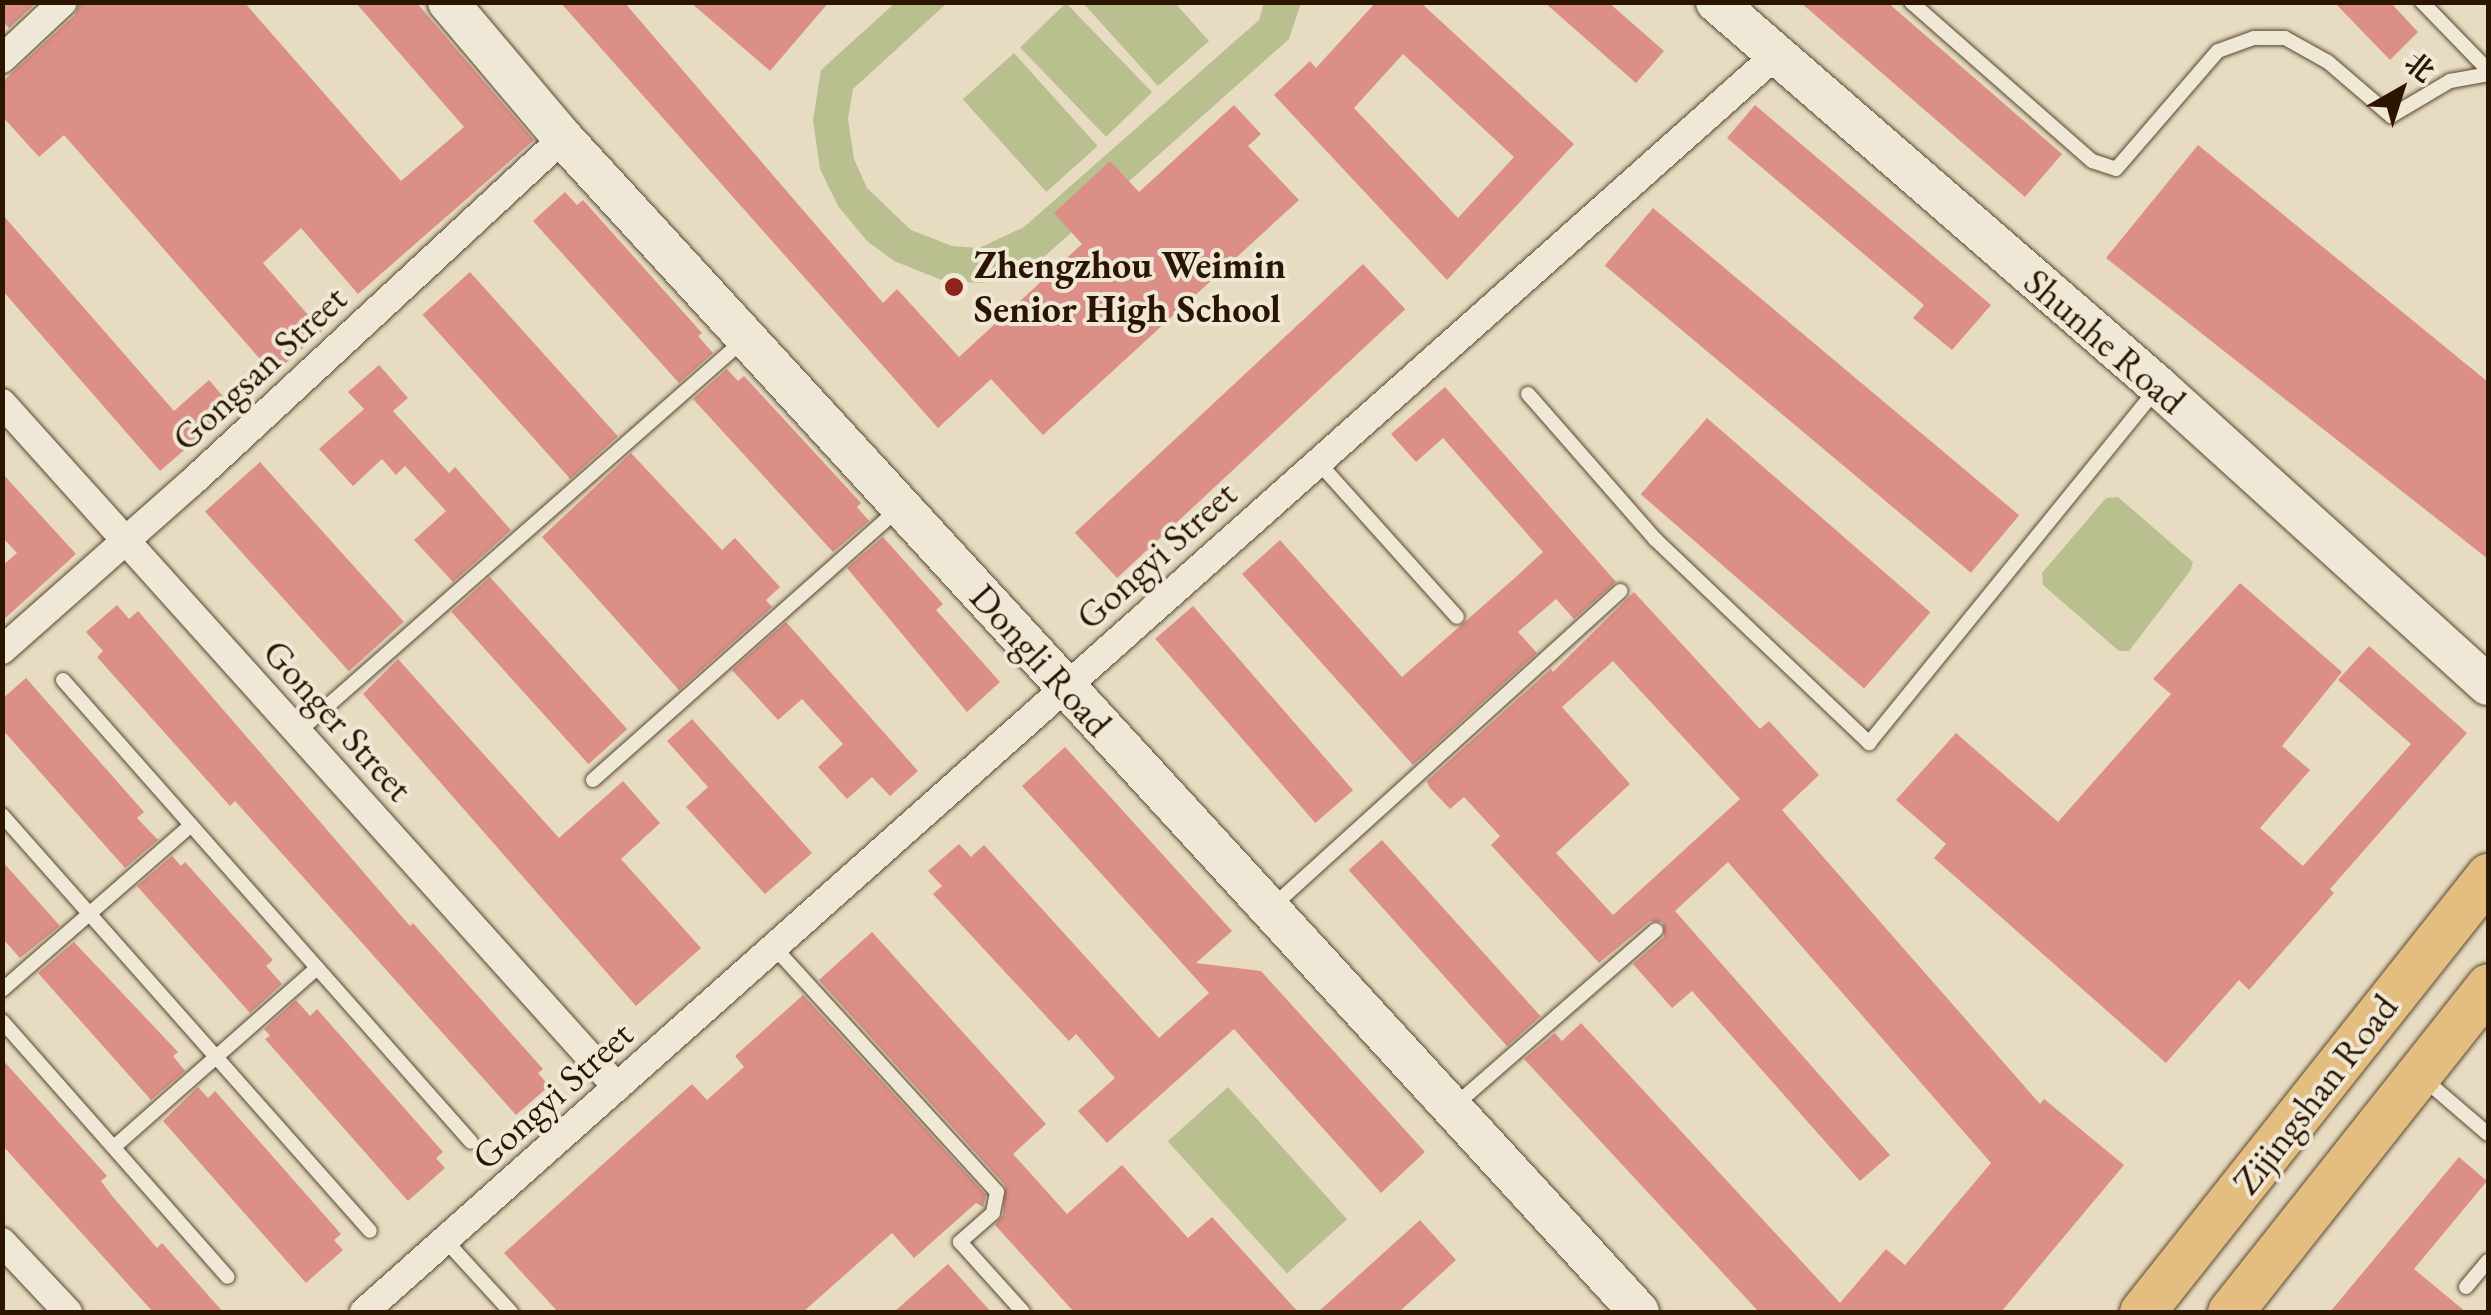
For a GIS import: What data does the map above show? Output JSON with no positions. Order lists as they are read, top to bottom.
{
  "streets": {
    "main road": ["Zijingshan Road"],
    "street": [
      "Shunhe Road",
      "Gongsan Street",
      "Gongyi Street",
      "Dongli Road",
      "Gonger Street"
    ]
  },
  "crossings": [
    ["Shunhe Road", "Gongyi Street"],
    ["Gongsan Street", "Dongli Road"],
    ["Gongsan Street", "Gonger Street"],
    ["Gongyi Street", "Dongli Road"],
    ["Gongyi Street", "Gonger Street"]
  ],
  "places": ["Zhengzhou Weimin Senior High School"],
  "north": "top right"
}
